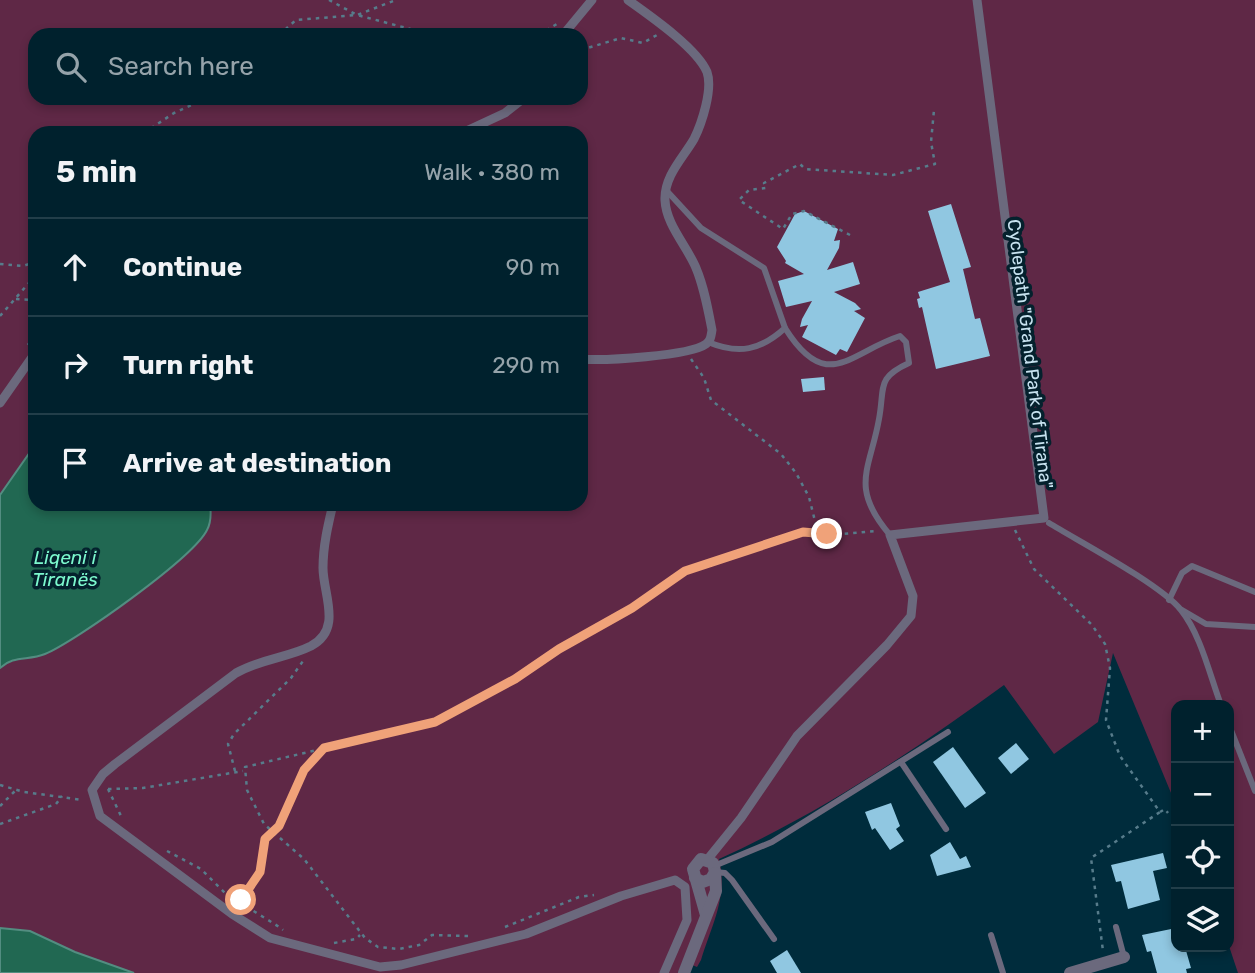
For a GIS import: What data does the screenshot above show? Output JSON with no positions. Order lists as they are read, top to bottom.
{
  "water": ["Liqeni i Tiranës"],
  "page": {
    "search": "Search here",
    "heading": ["5 min", "Walk · 380 m"],
    "list": [
      ["Continue", "90 m"],
      ["Turn right", "290 m"],
      "Arrive at destination"
    ],
    "map_buttons": ["+", "−"]
  }
}
